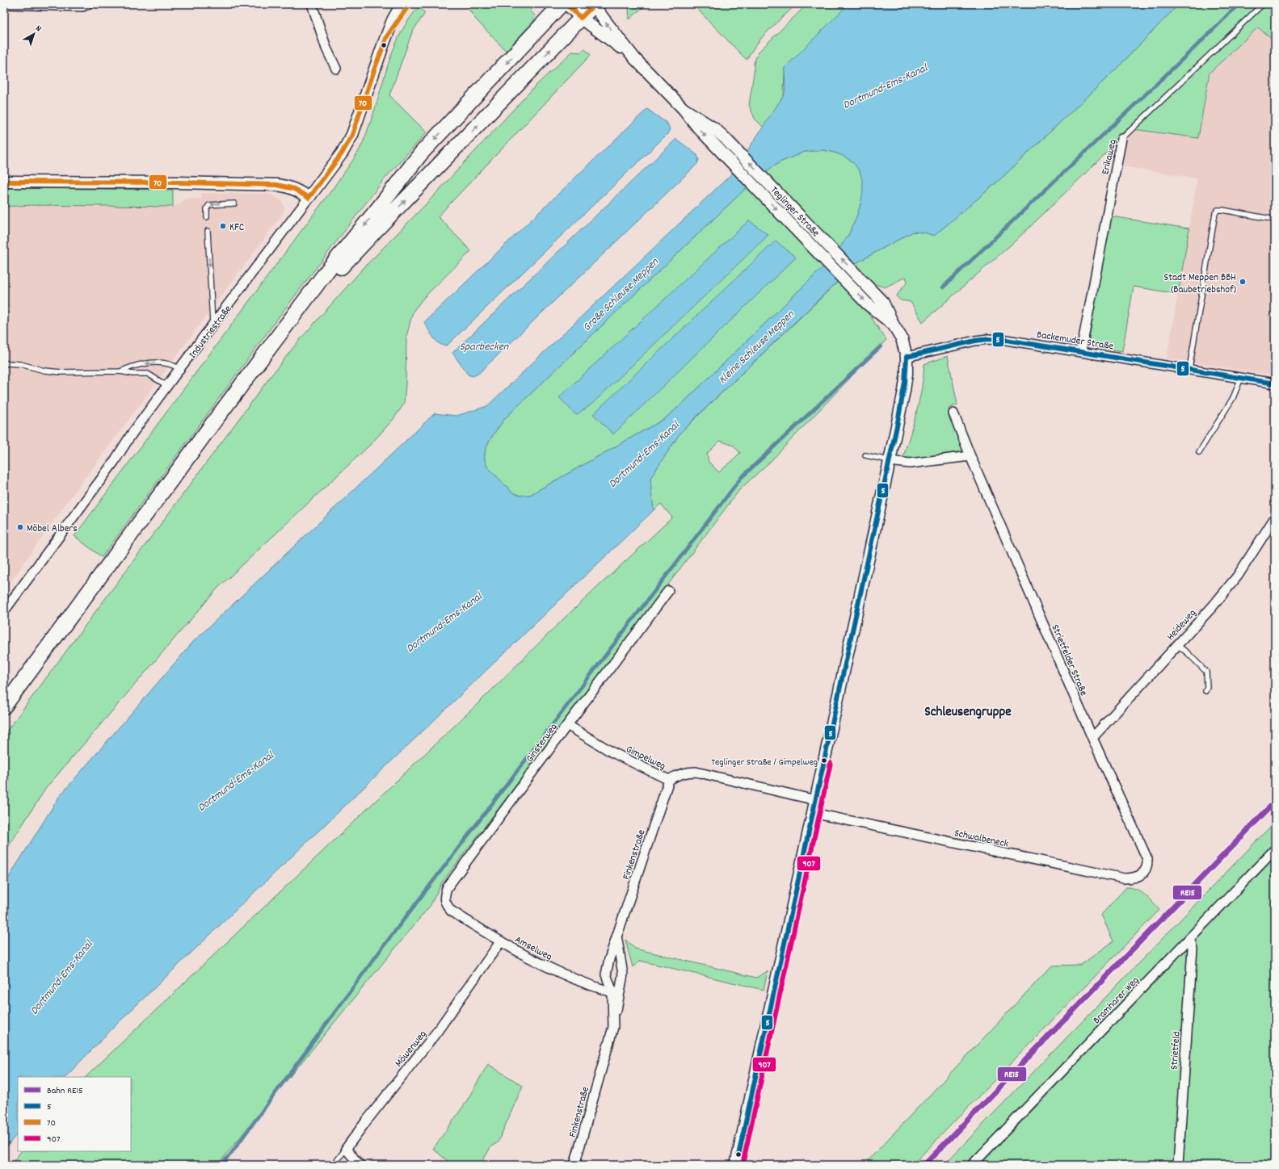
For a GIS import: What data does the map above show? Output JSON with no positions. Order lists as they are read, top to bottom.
{
  "streets": {
    "street": [
      "Erikaweg",
      "Teglinger Straße",
      "Industriestraße",
      "Backemuder Straße",
      "Heideweg",
      "Strietfelder Straße",
      "Ginsterweg",
      "Gimpelweg",
      "Schwalbeneck",
      "Finkenstraße",
      "Amselweg",
      "Bramharer Weg",
      "Möwenweg",
      "Strietfeld"
    ]
  },
  "crossings": [
    ["Erikaweg", "Backemuder Straße"],
    ["Teglinger Straße", "Backemuder Straße"],
    ["Teglinger Straße", "Gimpelweg"],
    ["Teglinger Straße", "Schwalbeneck"],
    ["Heideweg", "Strietfelder Straße"],
    ["Strietfelder Straße", "Schwalbeneck"],
    ["Ginsterweg", "Gimpelweg"],
    ["Ginsterweg", "Amselweg"],
    ["Gimpelweg", "Finkenstraße"],
    ["Finkenstraße", "Amselweg"],
    ["Amselweg", "Möwenweg"],
    ["Bramharer Weg", "Strietfeld"]
  ],
  "districts": ["Schleusengruppe"],
  "water": [
    "Dortmund-Ems-Kanal",
    "Große Schleuse Meppen",
    "Sparbecken",
    "Kleine Schleuse Meppen"
  ],
  "places": [
    "KFC",
    "Stadt Meppen BBH (Baubetriebshof)",
    "Möbel Albers",
    "Teglinger Straße / Gimpelweg"
  ],
  "lines": [
    "transit line 70",
    "transit line 5",
    "transit line 907",
    "rail line RE15"
  ],
  "legend": [
    "Bahn RE15",
    "5",
    "70",
    "907"
  ],
  "north": "top right"
}
